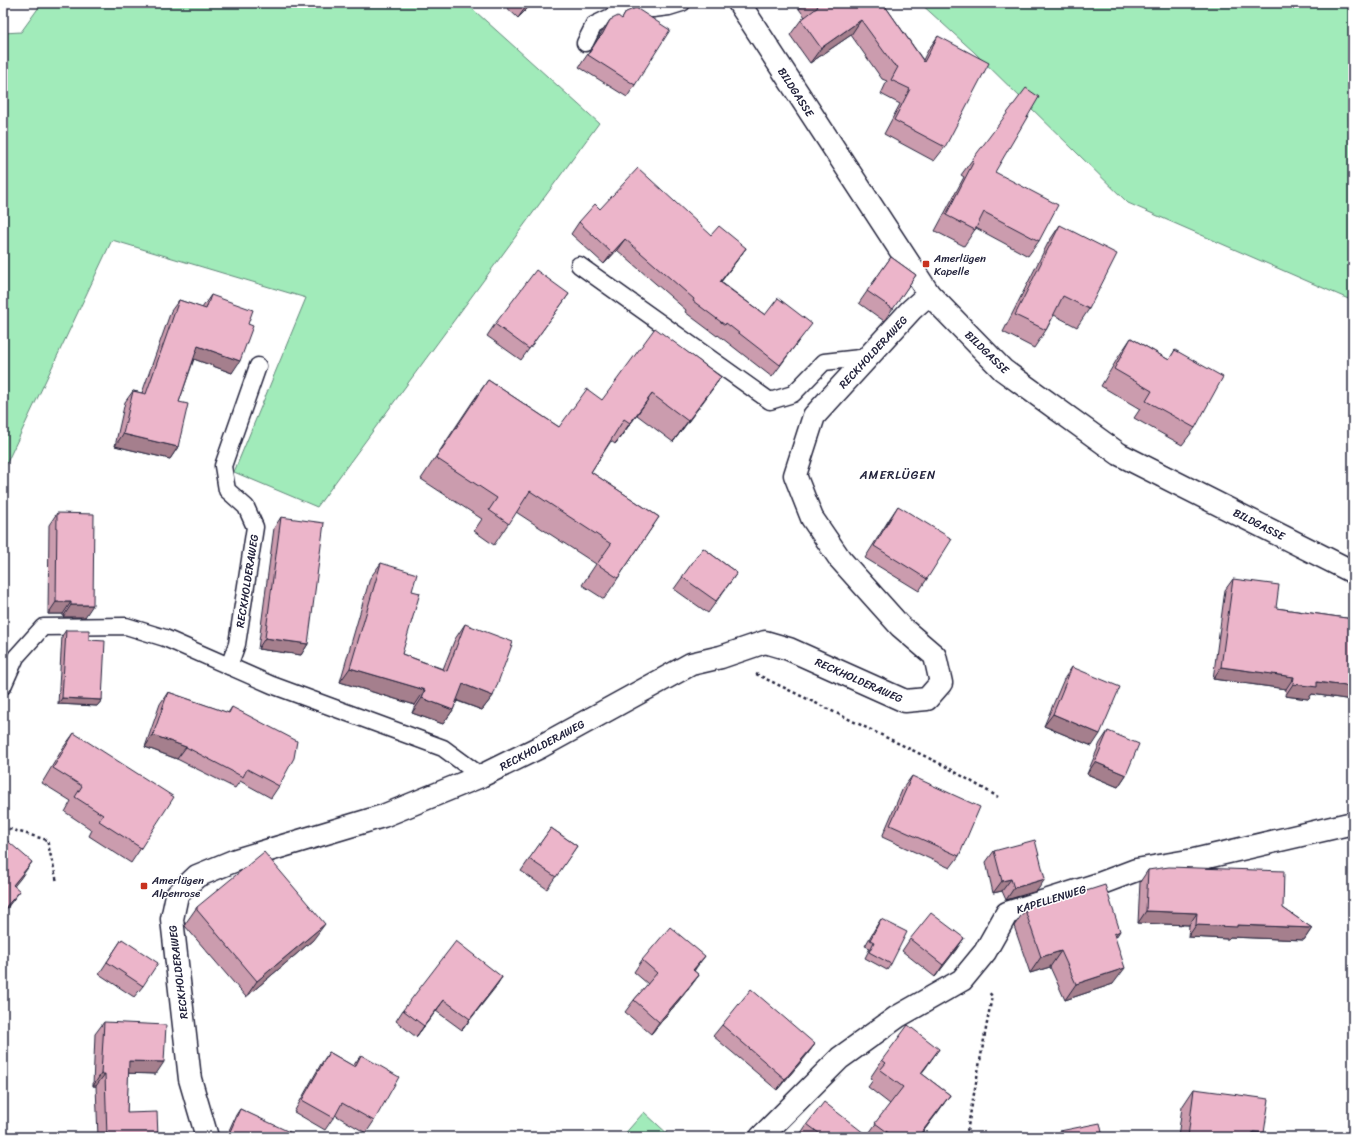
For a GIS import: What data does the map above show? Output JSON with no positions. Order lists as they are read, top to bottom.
{
  "streets": {
    "street": ["BILDGASSE", "RECKHOLDERAWEG", "KAPELLENWEG"]
  },
  "crossings": [
    ["BILDGASSE", "RECKHOLDERAWEG"]
  ],
  "districts": ["AMERLÜGEN"],
  "places": {
    "transit": ["Amerlügen Kapelle", "Amerlügen Alpenrose"]
  }
}
